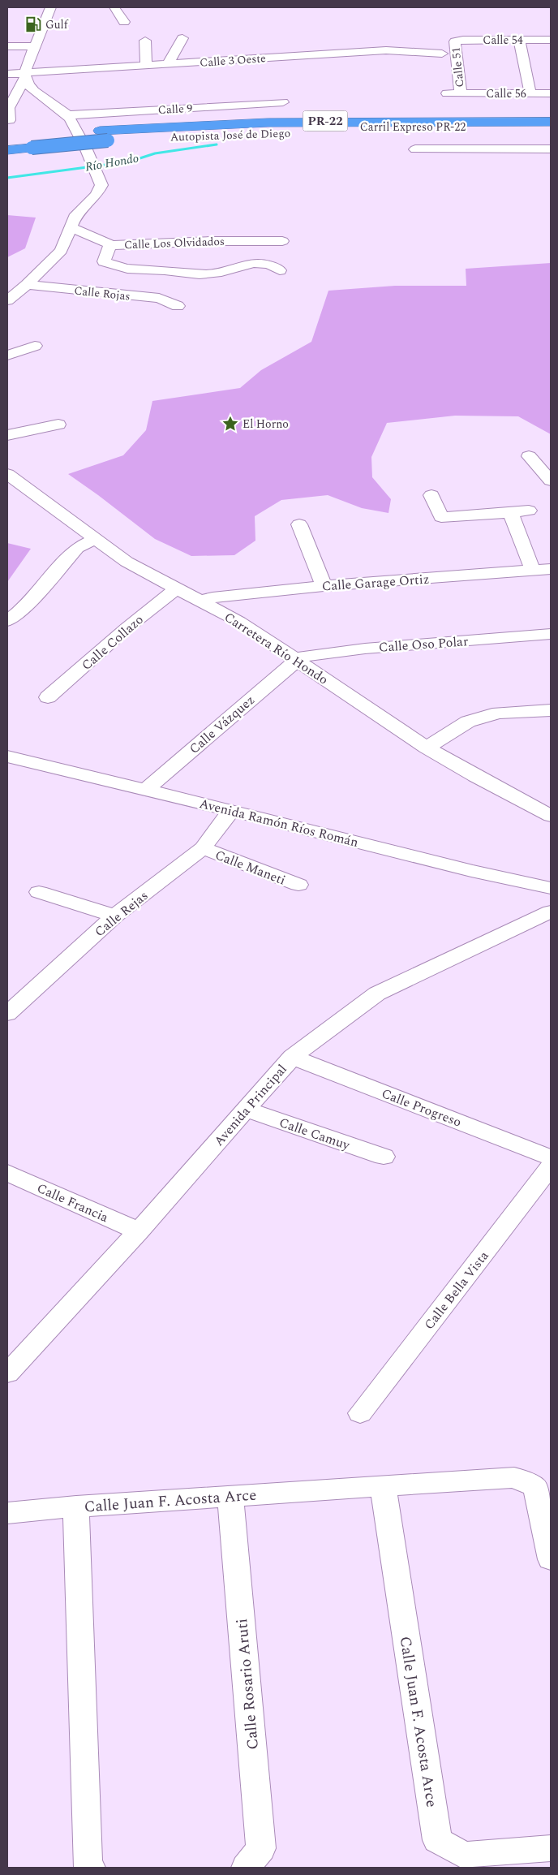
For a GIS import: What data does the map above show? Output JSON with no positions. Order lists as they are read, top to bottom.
{
  "streets": {
    "highway": ["PR-22", "Carril Expreso PR-22", "Autopista José de Diego"],
    "street": [
      "Calle 54",
      "Calle 3 Oeste",
      "Calle 51",
      "Calle 56",
      "Calle 9",
      "Calle Los Olvidados",
      "Calle Rojas",
      "Calle Garage Ortiz",
      "Calle Collazo",
      "Calle Oso Polar",
      "Carretera Río Hondo",
      "Calle Vázquez",
      "Avenida Ramón Ríos Román",
      "Calle Maneti",
      "Calle Rejas",
      "Avenida Principal",
      "Calle Progreso",
      "Calle Camuy",
      "Calle Francia",
      "Calle Bella Vista",
      "Calle Juan F. Acosta Arce",
      "Calle Rosario Aruti"
    ]
  },
  "crossings": [
    ["Calle 54", "Calle 51"],
    ["Calle 51", "Calle 56"],
    ["Carril Expreso PR-22", "Autopista José de Diego"],
    ["Calle Garage Ortiz", "Carretera Río Hondo"],
    ["Calle Collazo", "Carretera Río Hondo"],
    ["Calle Oso Polar", "Carretera Río Hondo"],
    ["Calle Oso Polar", "Calle Vázquez"],
    ["Carretera Río Hondo", "Calle Vázquez"],
    ["Calle Vázquez", "Avenida Ramón Ríos Román"],
    ["Avenida Ramón Ríos Román", "Calle Rejas"],
    ["Calle Maneti", "Calle Rejas"],
    ["Avenida Principal", "Calle Progreso"],
    ["Avenida Principal", "Calle Camuy"],
    ["Avenida Principal", "Calle Francia"],
    ["Calle Juan F. Acosta Arce", "Calle Rosario Aruti"]
  ],
  "water": ["Río Hondo"],
  "places": {
    "fuel station": ["Gulf"],
    "place": ["El Horno"]
  }
}
